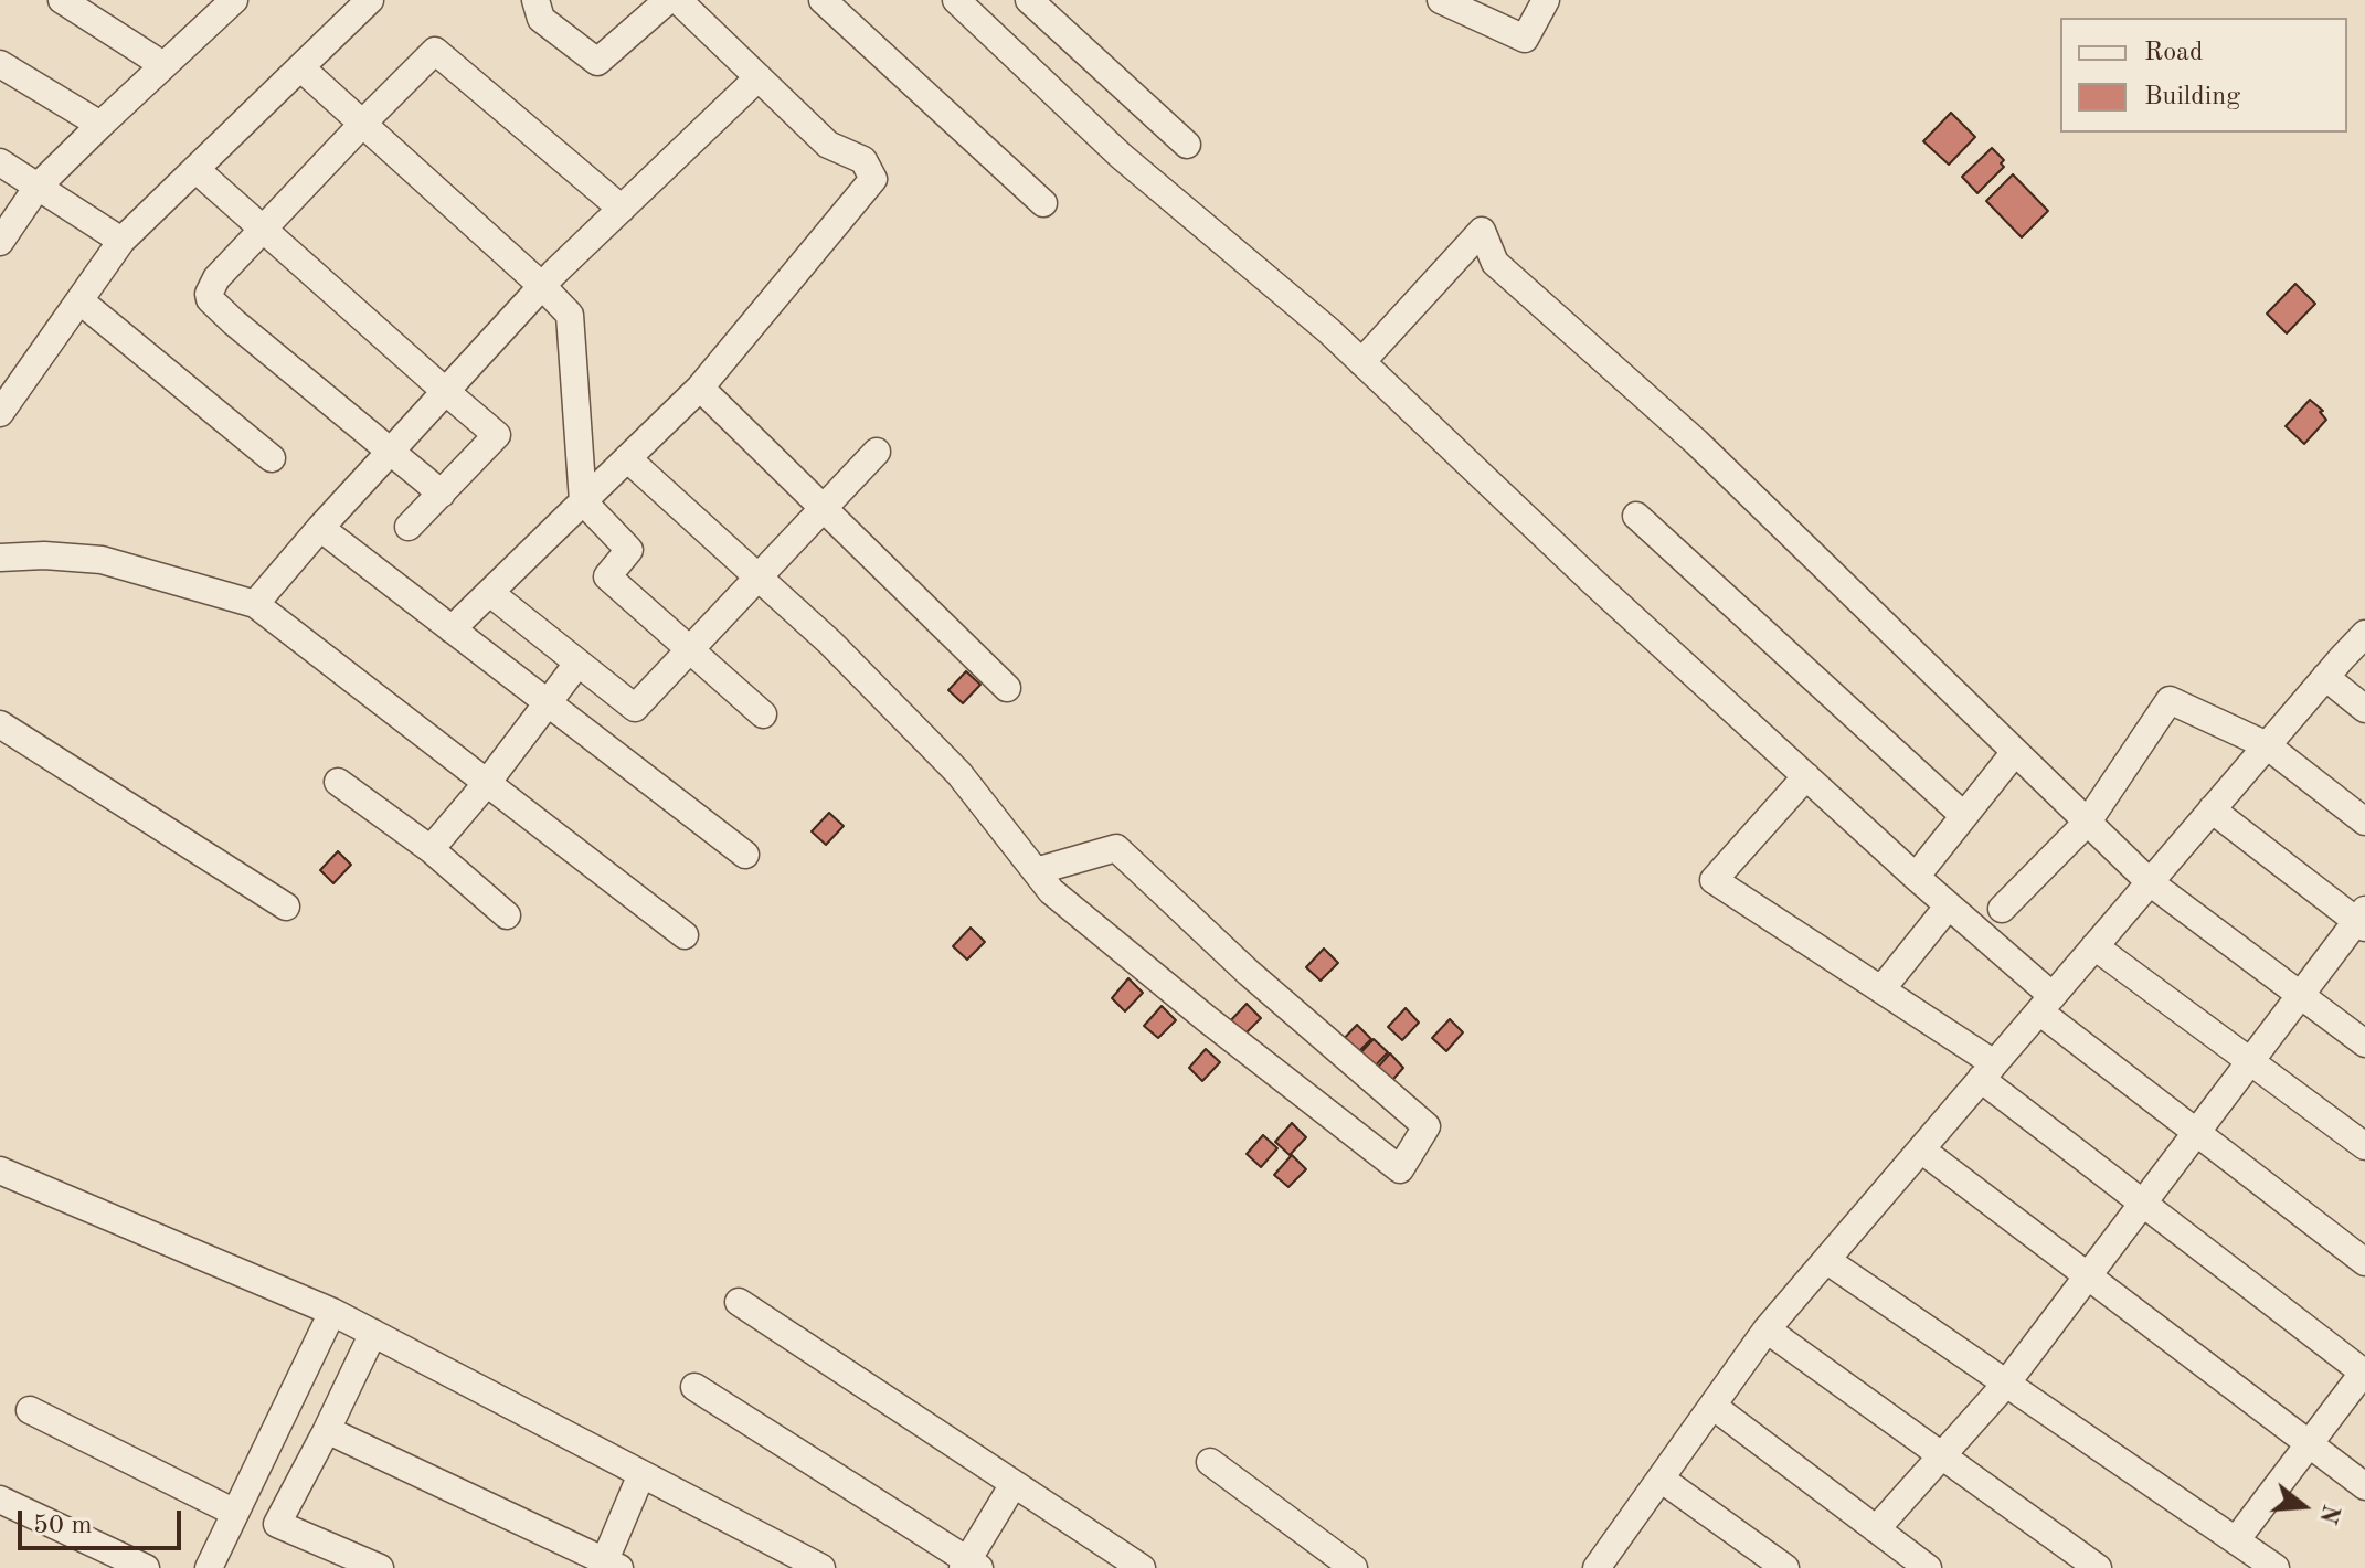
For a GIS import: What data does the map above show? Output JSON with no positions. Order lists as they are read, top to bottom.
{
  "legend": ["Road", "Building"],
  "scale_bar": "50 m",
  "north": "right"
}
